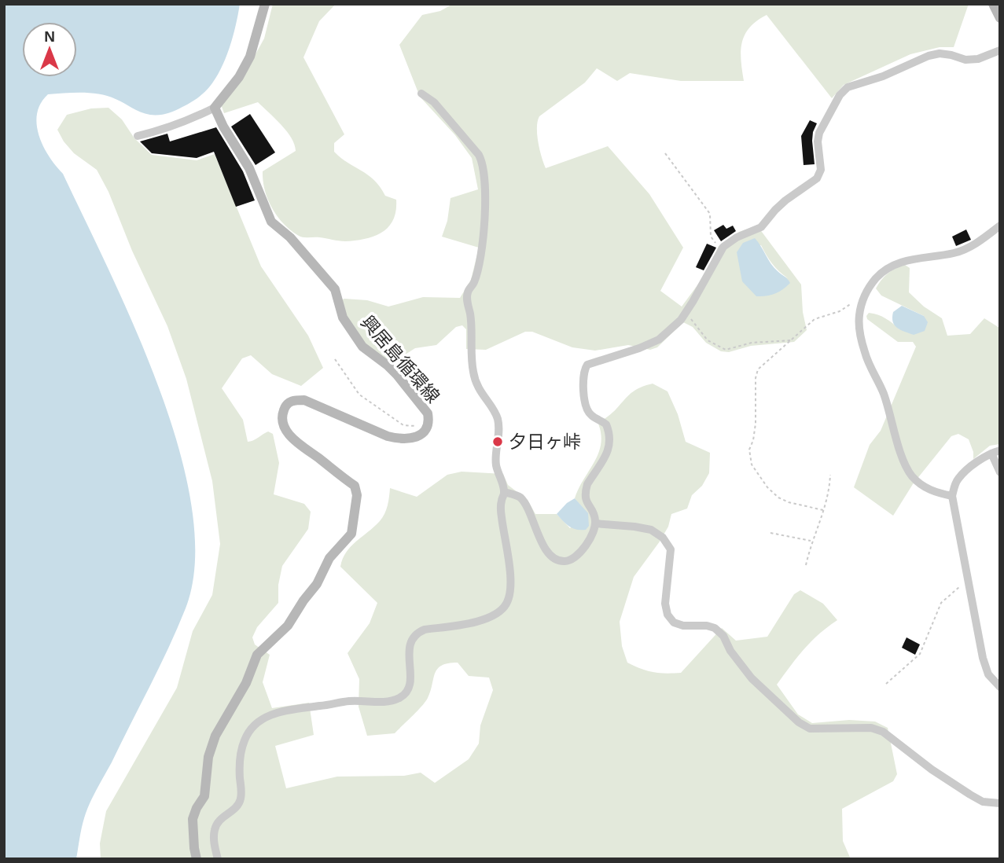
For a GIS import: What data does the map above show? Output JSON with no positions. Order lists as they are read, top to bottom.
{
  "streets": {
    "main road": ["興居島循環線"]
  },
  "places": ["夕日ヶ峠"],
  "north": "top"
}
